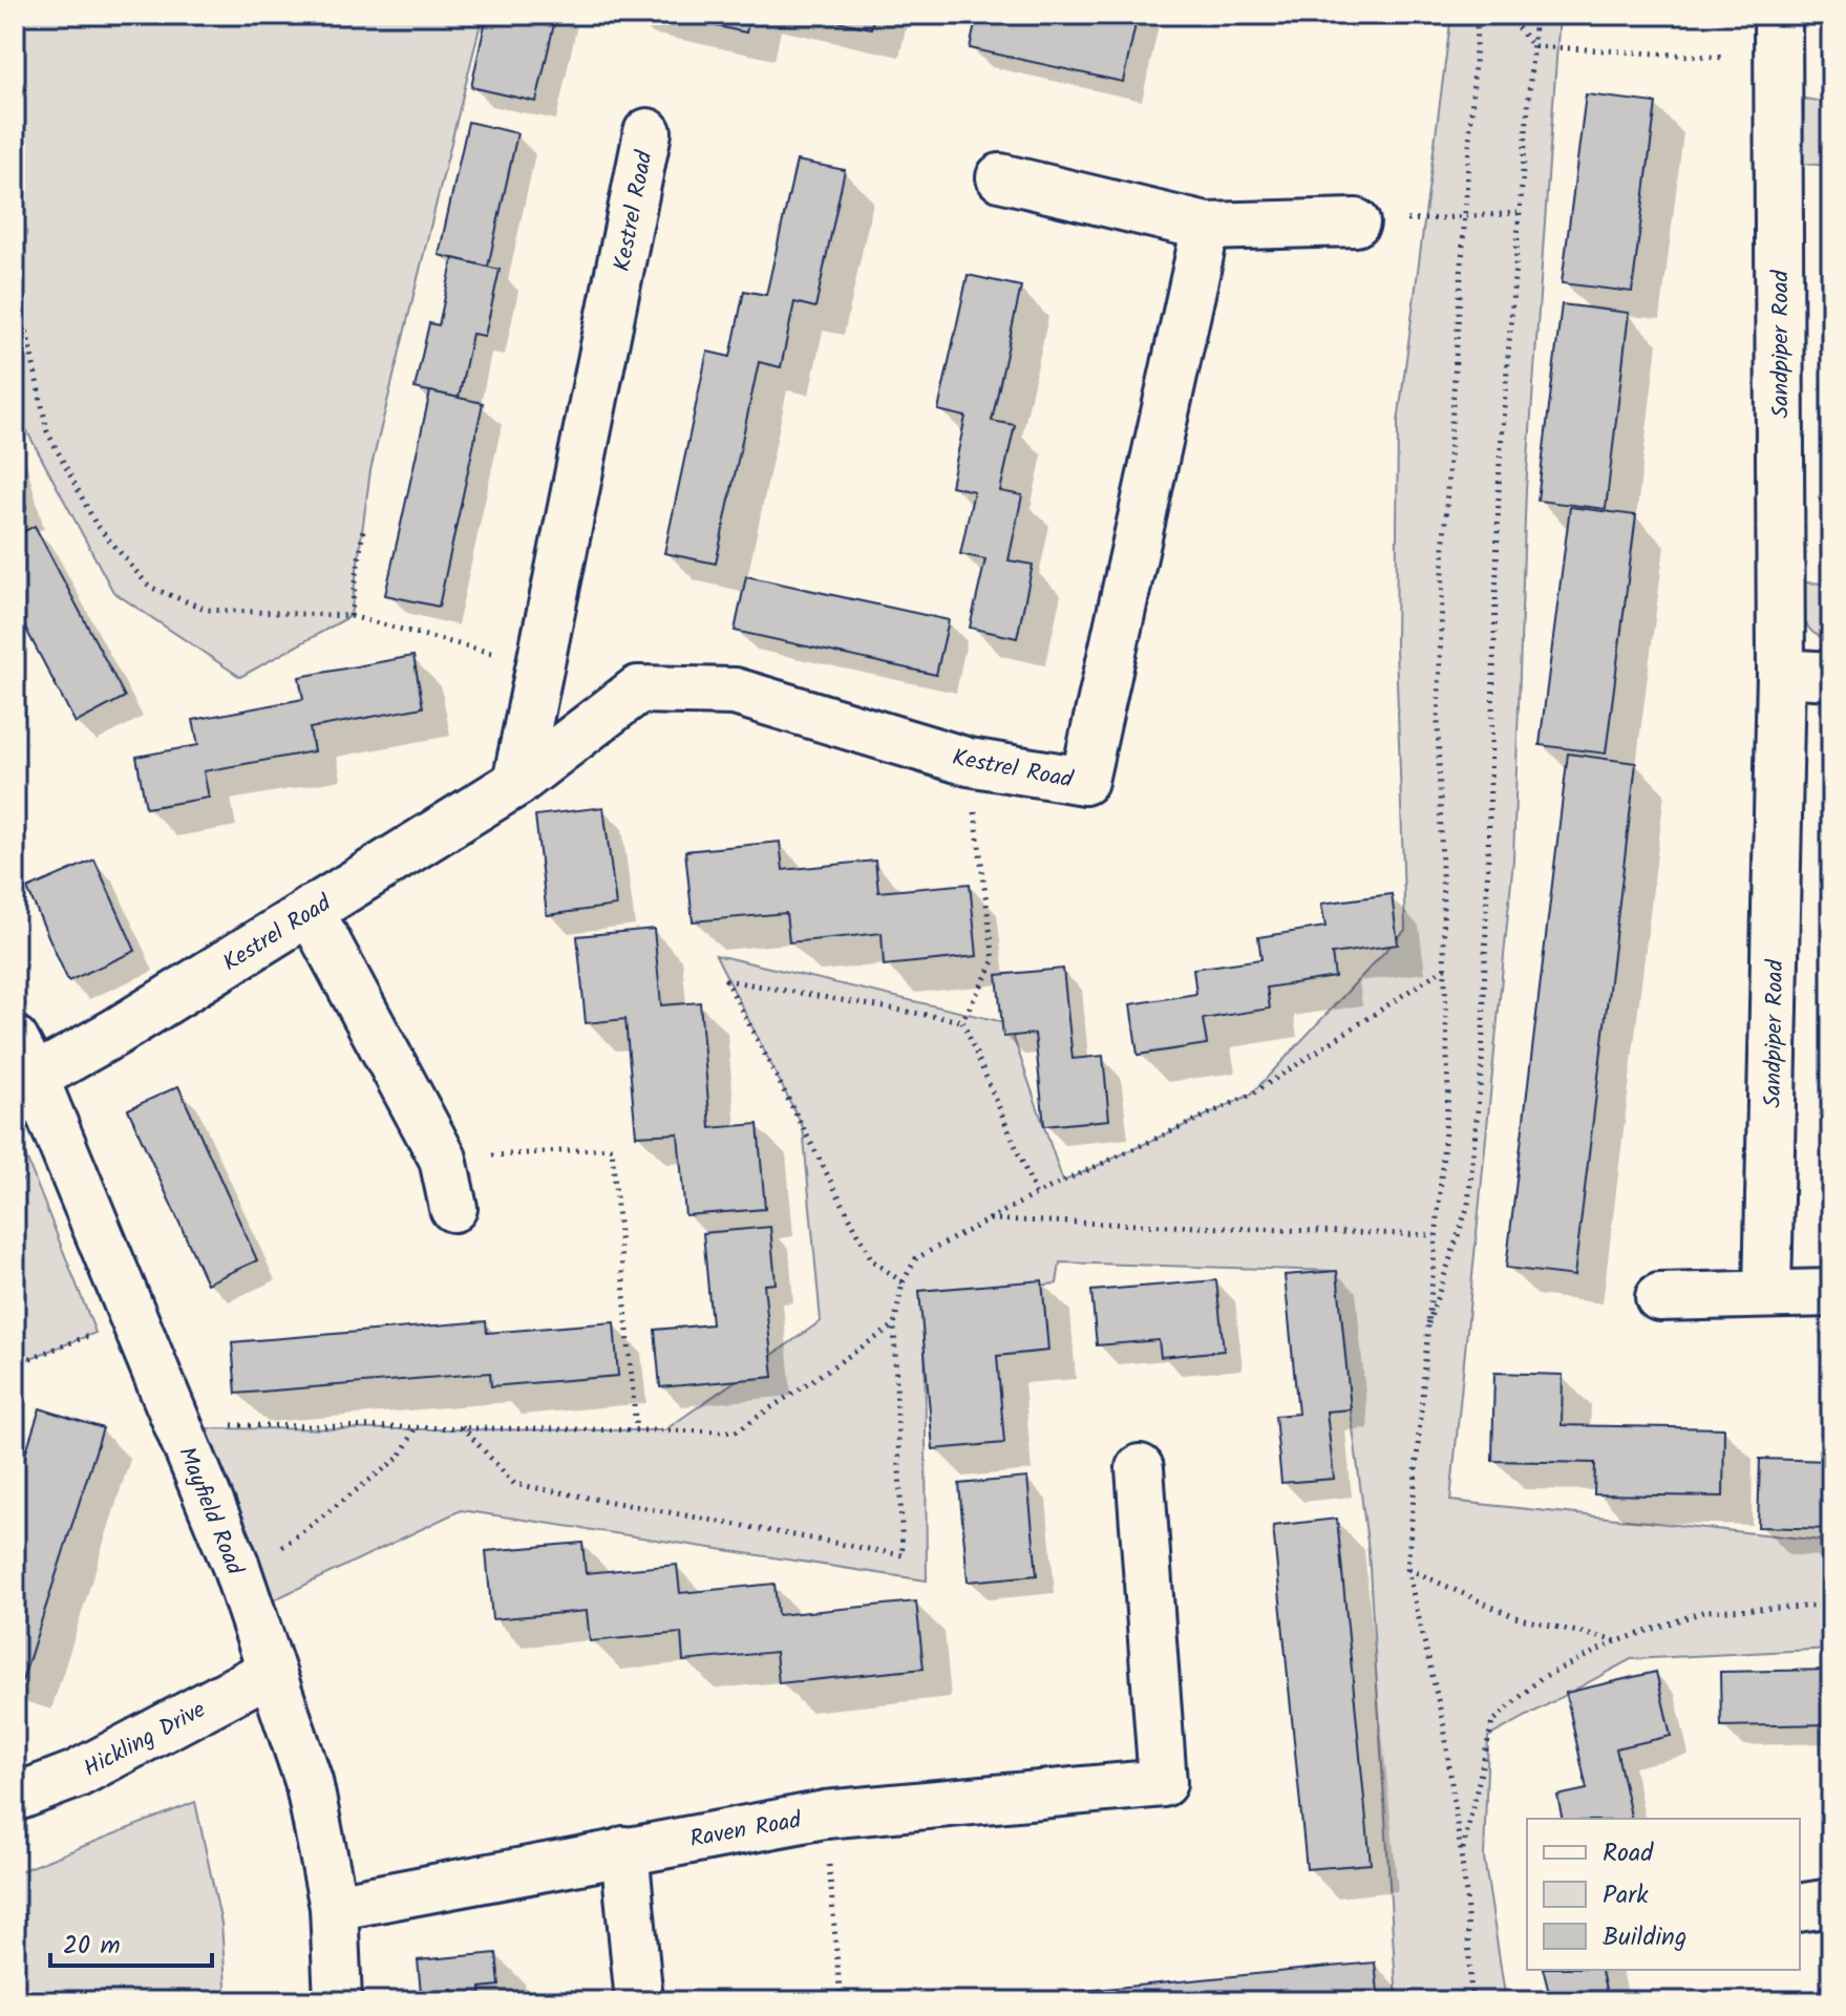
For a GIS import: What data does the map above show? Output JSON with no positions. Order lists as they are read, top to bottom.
{
  "streets": {
    "street": [
      "Kestrel Road",
      "Sandpiper Road",
      "Mayfield Road",
      "Hickling Drive",
      "Raven Road"
    ]
  },
  "crossings": [
    ["Kestrel Road", "Mayfield Road"],
    ["Mayfield Road", "Hickling Drive"],
    ["Mayfield Road", "Raven Road"]
  ],
  "legend": ["Road", "Park", "Building"],
  "scale_bar": "20 m"
}
